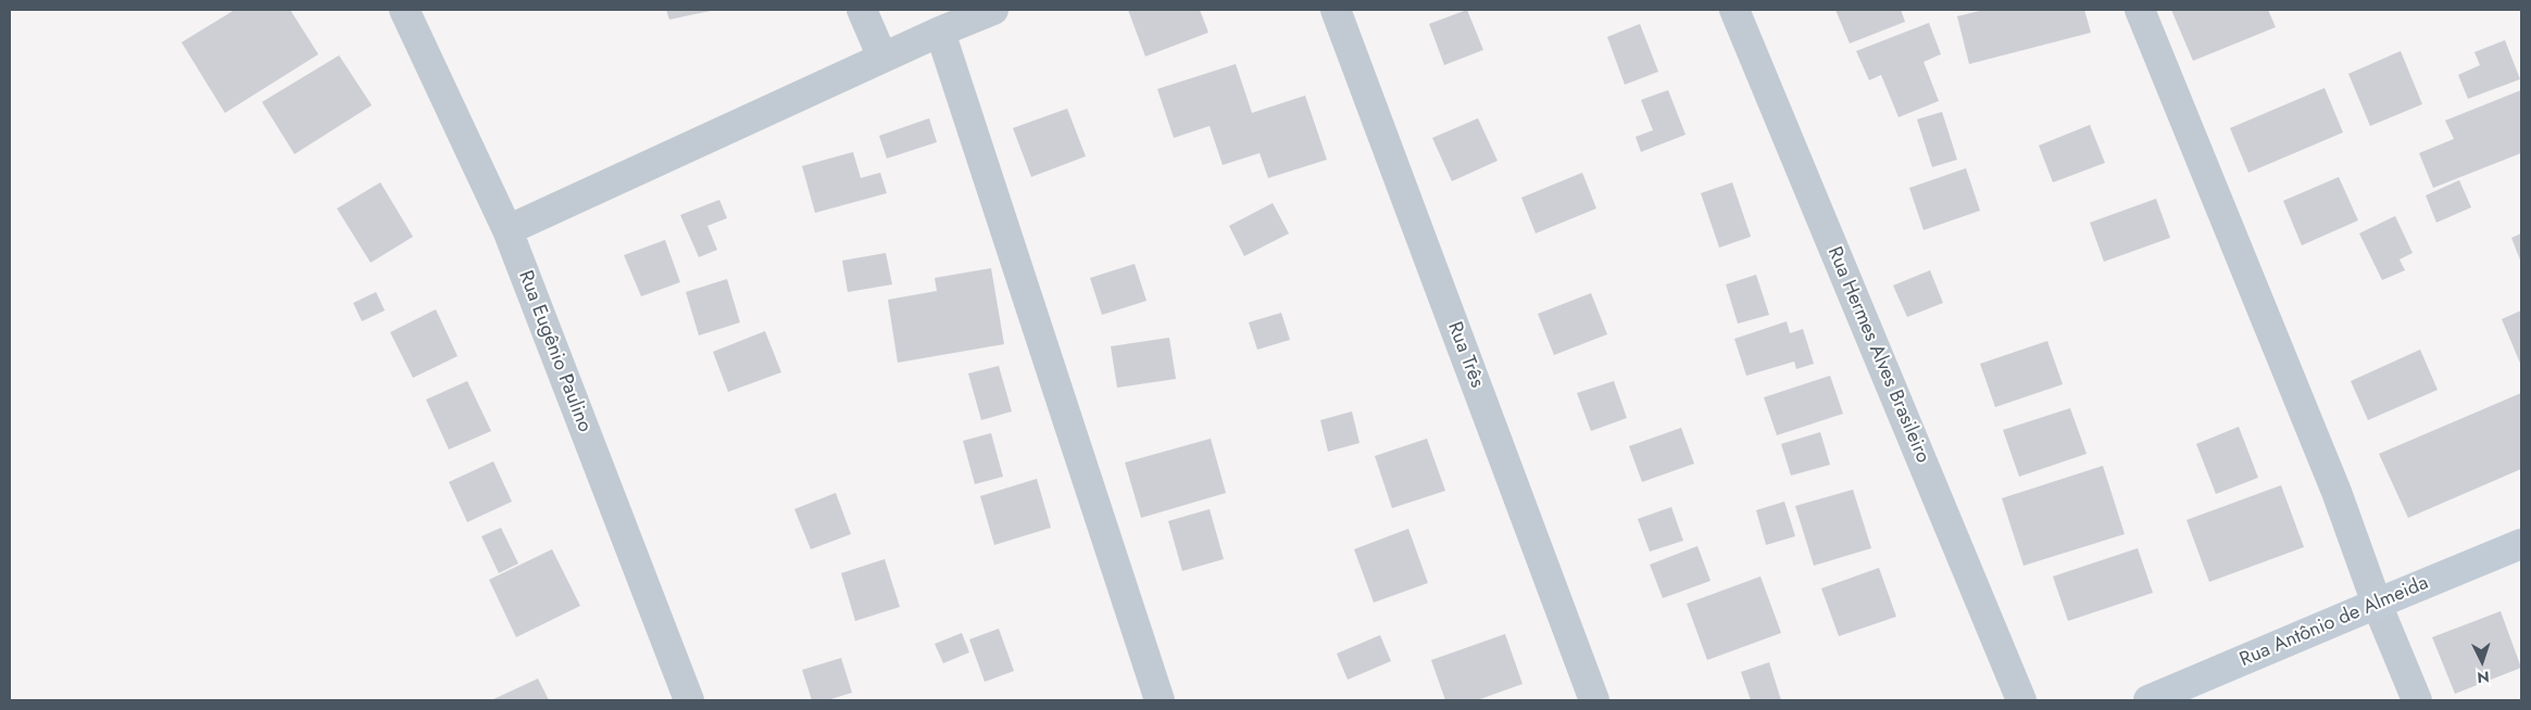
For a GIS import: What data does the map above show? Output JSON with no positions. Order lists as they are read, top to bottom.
{
  "streets": {
    "street": [
      "Rua Eugênio Paulino",
      "Rua Três",
      "Rua Hermes Alves Brasileiro",
      "Rua Antônio de Almeida"
    ]
  },
  "north": "bottom"
}
